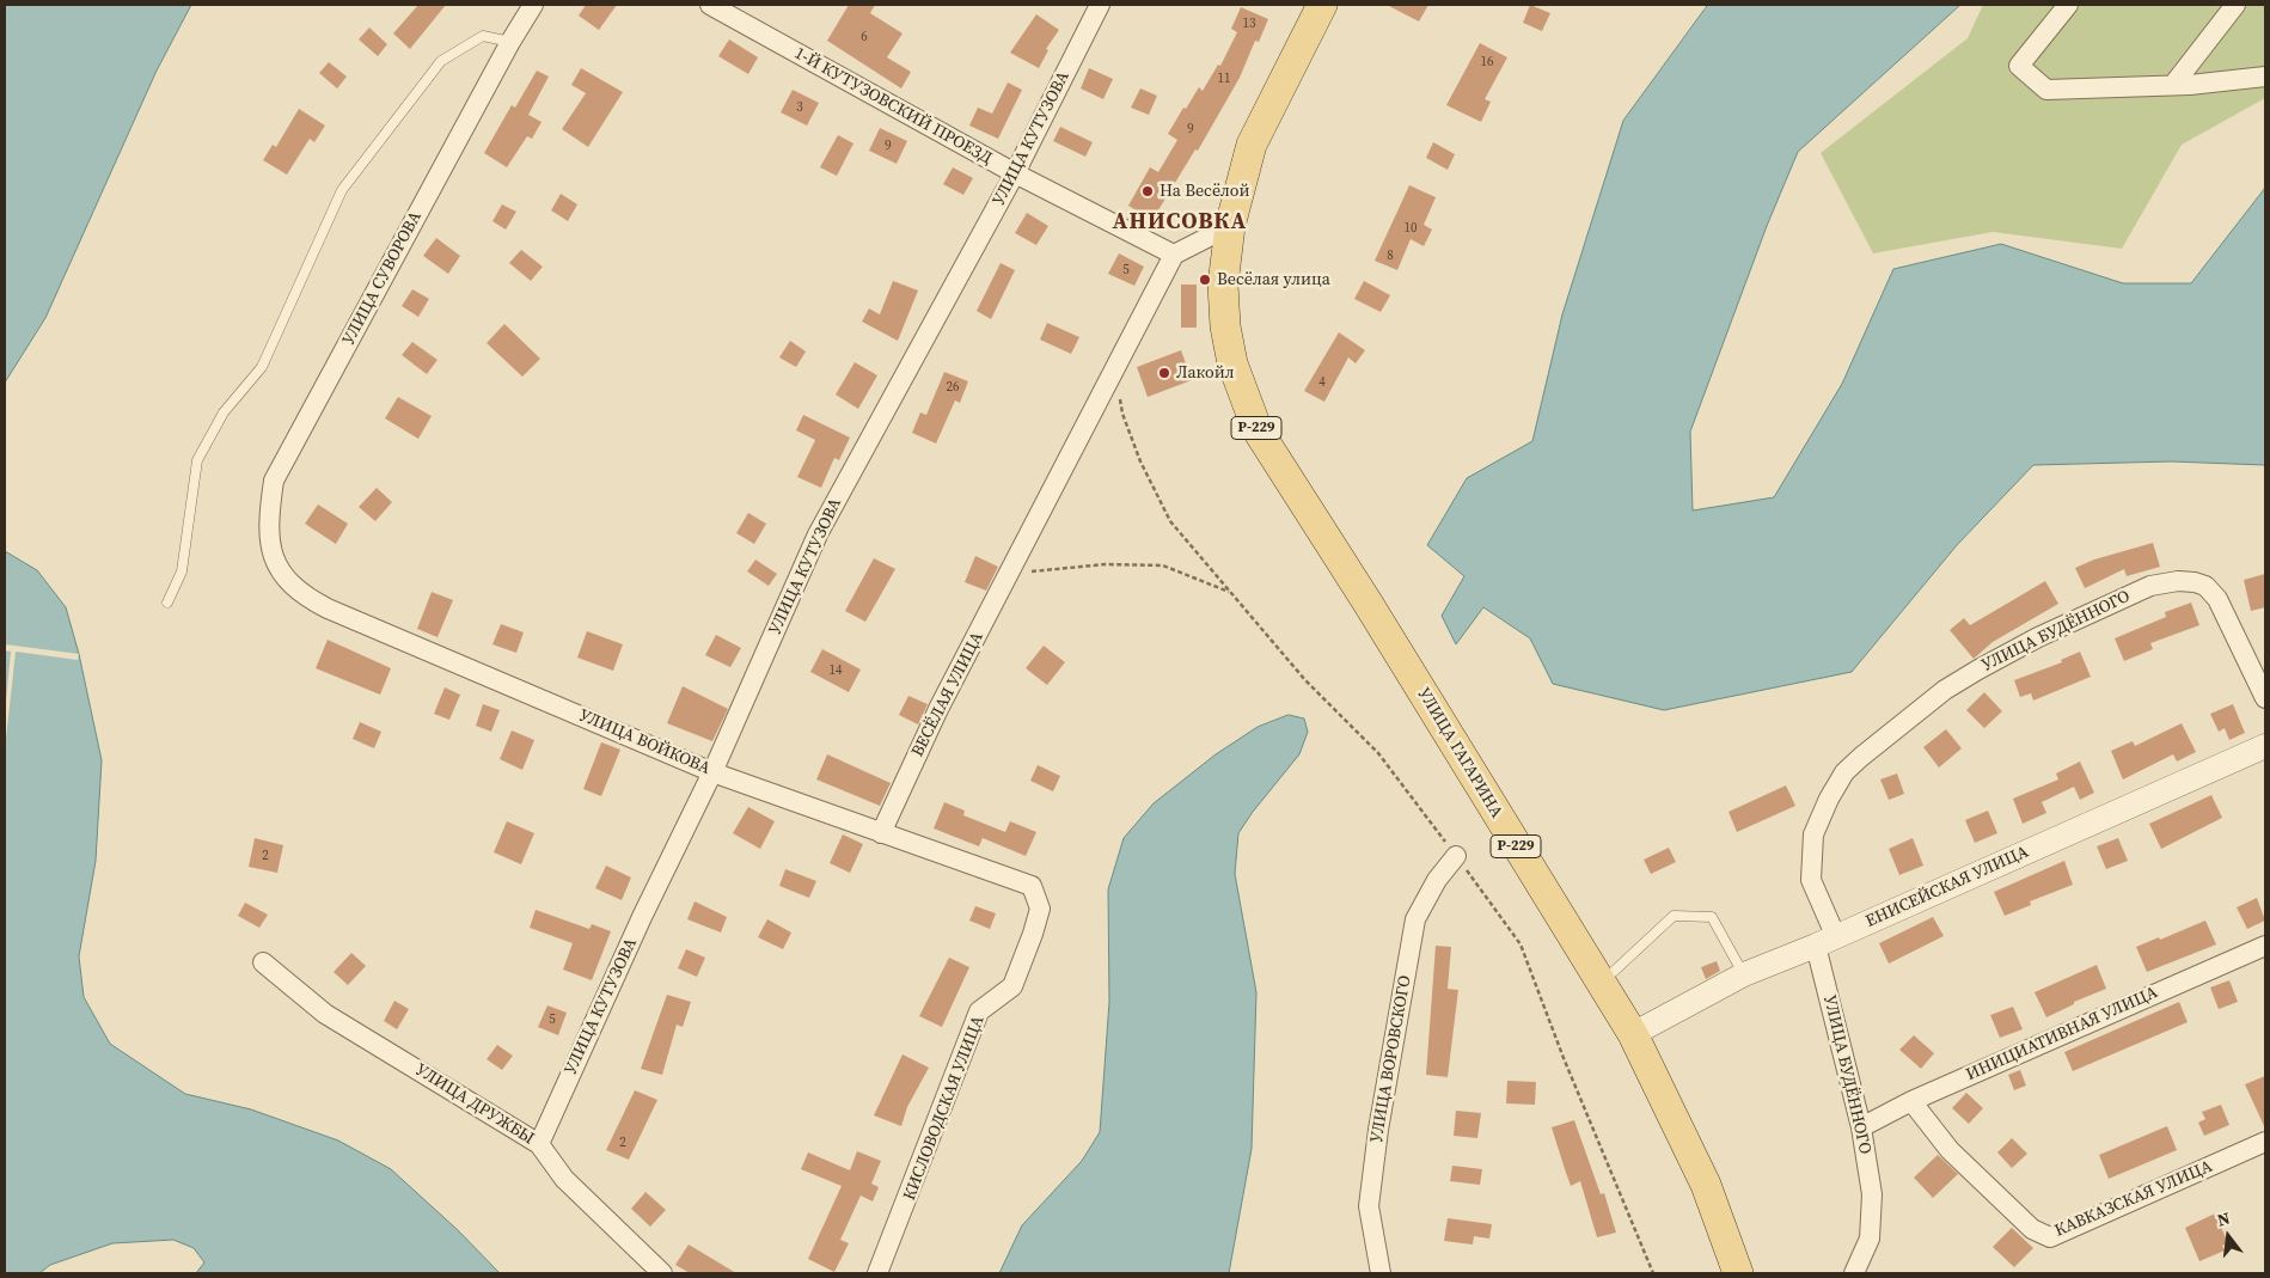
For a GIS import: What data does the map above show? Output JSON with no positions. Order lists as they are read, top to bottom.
{
  "streets": {
    "main road": ["Р-229", "УЛИЦА ГАГАРИНА"],
    "street": [
      "1-Й КУТУЗОВСКИЙ ПРОЕЗД",
      "УЛИЦА КУТУЗОВА",
      "УЛИЦА СУВОРОВА",
      "УЛИЦА БУДЁННОГО",
      "ВЕСЁЛАЯ УЛИЦА",
      "УЛИЦА ВОЙКОВА",
      "ЕНИСЕЙСКАЯ УЛИЦА",
      "ИНИЦИАТИВНАЯ УЛИЦА",
      "УЛИЦА ВОРОВСКОГО",
      "УЛИЦА ДРУЖБЫ",
      "КИСЛОВОДСКАЯ УЛИЦА",
      "КАВКАЗСКАЯ УЛИЦА"
    ]
  },
  "crossings": [
    ["1-Й КУТУЗОВСКИЙ ПРОЕЗД", "УЛИЦА КУТУЗОВА"],
    ["1-Й КУТУЗОВСКИЙ ПРОЕЗД", "ВЕСЁЛАЯ УЛИЦА"],
    ["УЛИЦА КУТУЗОВА", "УЛИЦА ВОЙКОВА"],
    ["УЛИЦА КУТУЗОВА", "УЛИЦА ДРУЖБЫ"],
    ["УЛИЦА СУВОРОВА", "УЛИЦА ВОЙКОВА"],
    ["Р-229", "УЛИЦА ГАГАРИНА"],
    ["УЛИЦА БУДЁННОГО", "ЕНИСЕЙСКАЯ УЛИЦА"],
    ["УЛИЦА БУДЁННОГО", "ИНИЦИАТИВНАЯ УЛИЦА"],
    ["ВЕСЁЛАЯ УЛИЦА", "УЛИЦА ВОЙКОВА"],
    ["УЛИЦА ВОЙКОВА", "КИСЛОВОДСКАЯ УЛИЦА"],
    ["УЛИЦА ГАГАРИНА", "ЕНИСЕЙСКАЯ УЛИЦА"],
    ["ИНИЦИАТИВНАЯ УЛИЦА", "КАВКАЗСКАЯ УЛИЦА"]
  ],
  "districts": ["АНИСОВКА"],
  "places": ["На Весёлой", "Весёлая улица", "Лакойл"],
  "house_numbers": [
    "13",
    "6",
    "16",
    "11",
    "3",
    "9",
    "9",
    "10",
    "8",
    "5",
    "4",
    "26",
    "14",
    "2",
    "5",
    "2"
  ],
  "north": "top"
}
